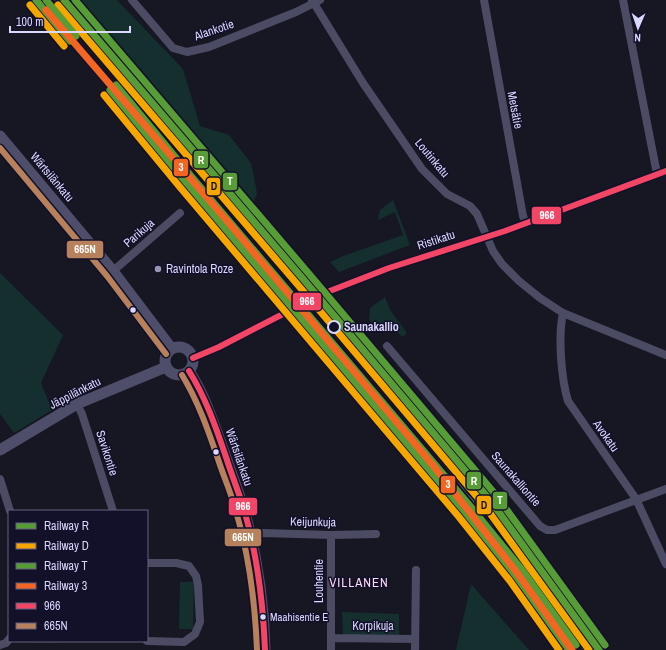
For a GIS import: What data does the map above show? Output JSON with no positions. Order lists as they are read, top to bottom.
{
  "streets": {
    "street": [
      "Alankotie",
      "Metsätie",
      "Loutinkatu",
      "Wärtsilänkatu",
      "Parikuja",
      "Ristikatu",
      "Jäppilänkatu",
      "Avokatu",
      "Savikontie",
      "Saunakalliontie",
      "Keijunkuja",
      "Louhentie",
      "Korpikuja"
    ]
  },
  "crossings": [
    ["Alankotie", "Loutinkatu"],
    ["Metsätie", "Ristikatu"],
    ["Loutinkatu", "Ristikatu"],
    ["Loutinkatu", "Avokatu"],
    ["Wärtsilänkatu", "Parikuja"],
    ["Wärtsilänkatu", "Ristikatu"],
    ["Wärtsilänkatu", "Jäppilänkatu"],
    ["Wärtsilänkatu", "Keijunkuja"],
    ["Ristikatu", "Jäppilänkatu"],
    ["Jäppilänkatu", "Savikontie"],
    ["Avokatu", "Saunakalliontie"],
    ["Keijunkuja", "Louhentie"],
    ["Louhentie", "Korpikuja"]
  ],
  "districts": ["VILLANEN"],
  "places": ["Ravintola Roze", "Saunakallio", "Maahisentie E"],
  "lines": [
    "rail line R",
    "rail line T",
    "rail line D",
    "rail line 3",
    "transit line 665N",
    "transit line 966"
  ],
  "legend": [
    "Railway R",
    "Railway D",
    "Railway T",
    "Railway 3",
    "966",
    "665N"
  ],
  "scale_bar": "100 m",
  "north": "bottom"
}
